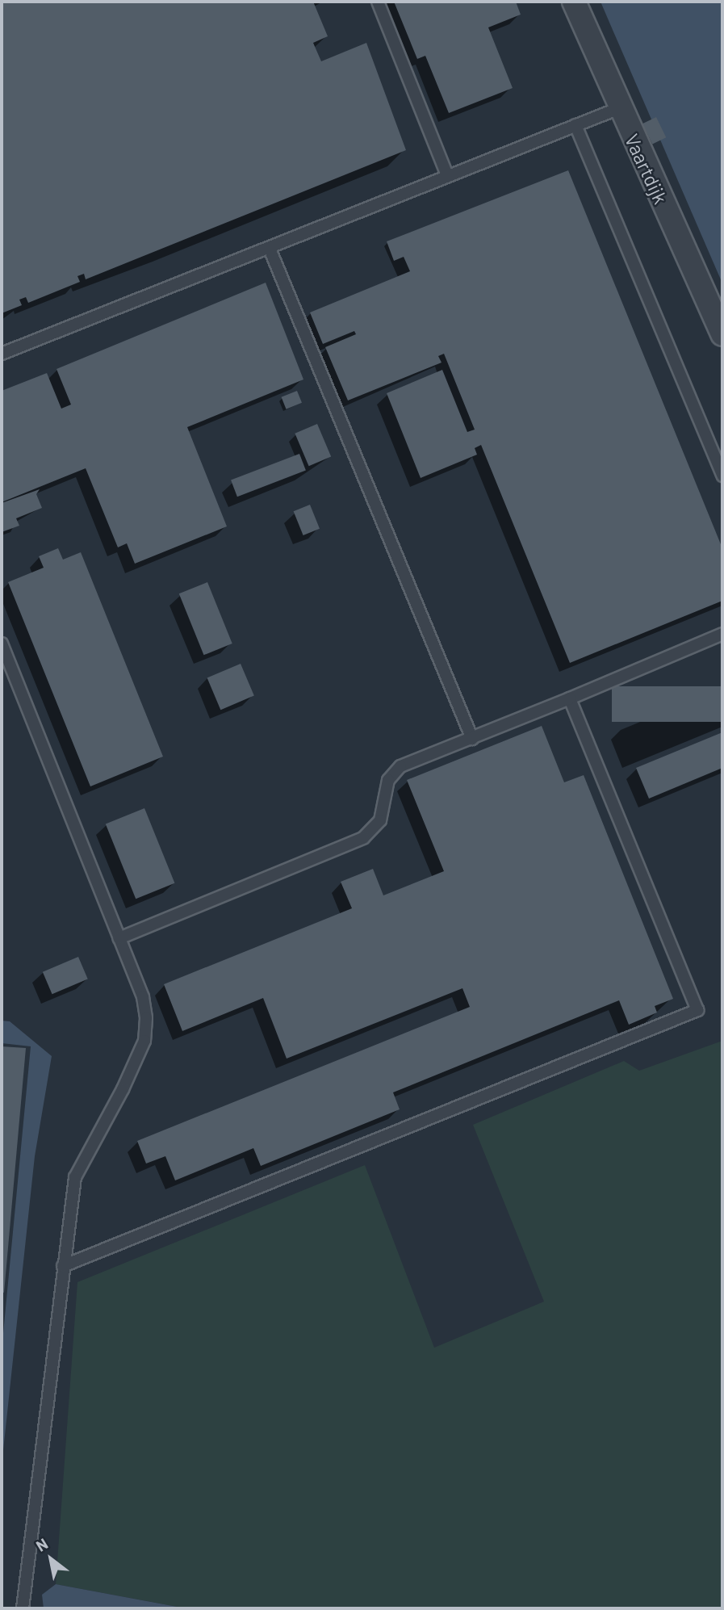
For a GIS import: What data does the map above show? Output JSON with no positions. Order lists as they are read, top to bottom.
{
  "streets": {
    "street": ["Vaartdijk"]
  },
  "north": "top left"
}
